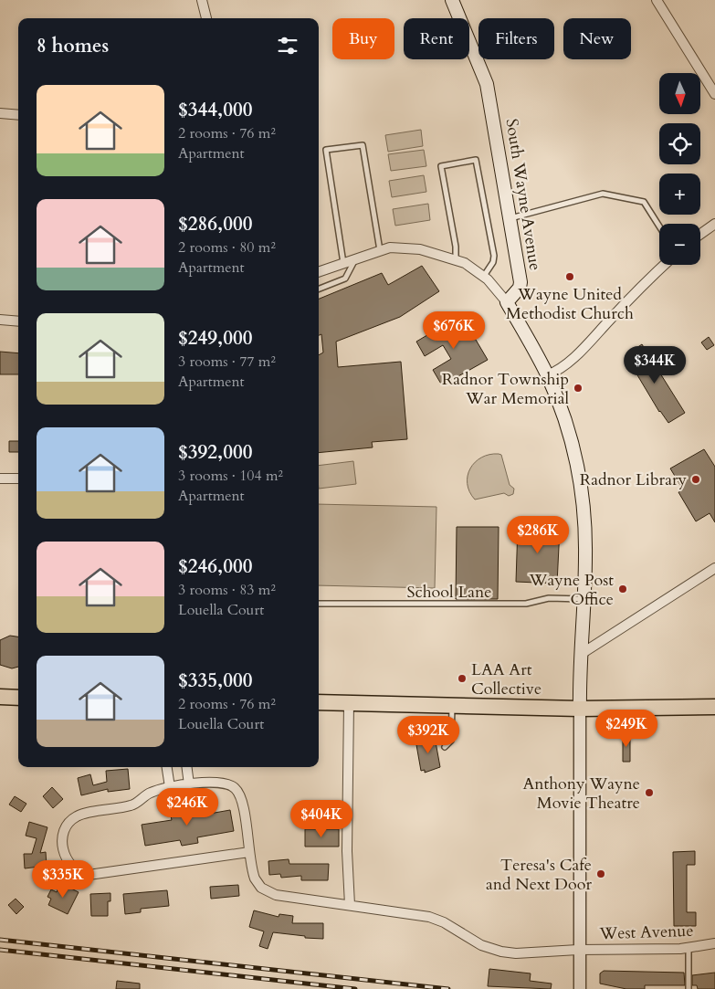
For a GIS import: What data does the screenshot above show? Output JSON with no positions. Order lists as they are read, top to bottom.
{
  "streets": {
    "main road": ["South Wayne Avenue"],
    "street": ["West Avenue"],
    "lane": ["School Lane"]
  },
  "places": [
    "Wayne United Methodist Church",
    "Radnor Township War Memorial",
    "Radnor Library",
    "Wayne Post Office",
    "LAA Art Collective",
    "Anthony Wayne Movie Theatre",
    "Teresa's Cafe and Next Door"
  ],
  "north": "bottom",
  "page": {
    "chip": [
      "Buy",
      "Rent",
      "Filters",
      "New"
    ],
    "heading": "8 homes",
    "map_buttons": ["+", "−"],
    "list": [
      {
        "name": "$344,000",
        "note": "2 rooms · 76 m² · Apartment"
      },
      {
        "name": "$286,000",
        "note": "2 rooms · 80 m² · Apartment"
      },
      {
        "name": "$249,000",
        "note": "3 rooms · 77 m² · Apartment"
      },
      {
        "name": "$392,000",
        "note": "3 rooms · 104 m² · Apartment"
      },
      {
        "name": "$246,000",
        "note": "3 rooms · 83 m² · Louella Court"
      },
      {
        "name": "$335,000",
        "note": "2 rooms · 76 m² · Louella Court"
      }
    ],
    "price": [
      "$676K",
      "$344K",
      "$286K",
      "$249K",
      "$392K",
      "$246K",
      "$404K",
      "$335K"
    ]
  }
}
